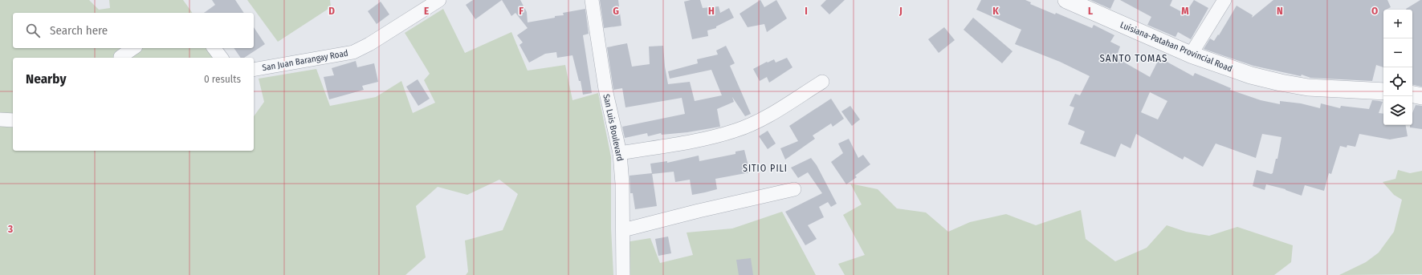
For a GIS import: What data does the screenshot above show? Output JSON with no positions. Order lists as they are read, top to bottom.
{
  "streets": {
    "street": ["Luisiana-Patahan Provincial Road", "San Juan Barangay Road", "San Luis Boulevard"]
  },
  "districts": ["SANTO TOMAS", "SITIO PILI"],
  "page": {
    "map_buttons": ["+", "−"],
    "search": "Search here",
    "heading": ["Nearby", "0 results"]
  },
  "grid": {
    "columns": [
      "D",
      "E",
      "F",
      "G",
      "H",
      "I",
      "J",
      "K",
      "L",
      "M",
      "N",
      "O"
    ],
    "rows": ["3"]
  }
}
